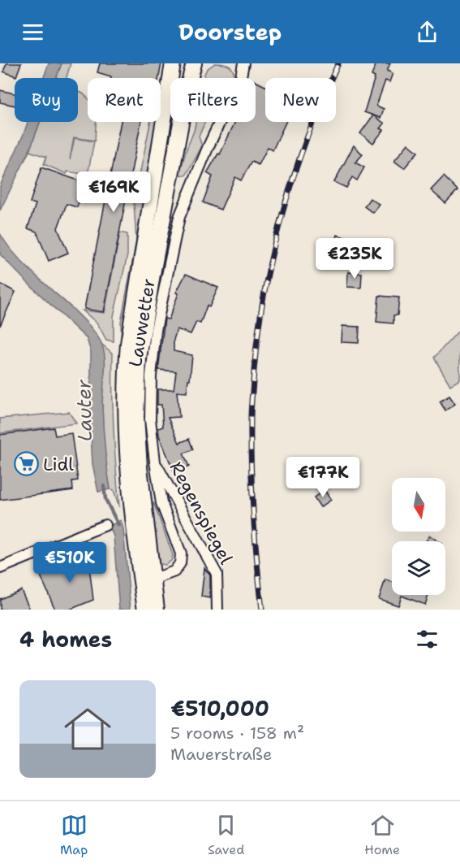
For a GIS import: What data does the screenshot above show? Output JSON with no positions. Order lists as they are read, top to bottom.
{
  "streets": {
    "street": ["Lauwetter", "Regenspiegel"]
  },
  "crossings": [
    ["Lauwetter", "Regenspiegel"]
  ],
  "water": ["Lauter"],
  "places": {
    "supermarket": ["Lidl"]
  },
  "north": "bottom",
  "page": {
    "header": "Doorstep",
    "chip": [
      "Buy",
      "Rent",
      "Filters",
      "New"
    ],
    "price": [
      "€169K",
      "€235K",
      "€177K",
      "€510K"
    ],
    "heading": "4 homes",
    "list": [
      {
        "name": "€510,000",
        "note": "5 rooms · 158 m² · Mauerstraße"
      }
    ],
    "tabs": ["Map", "Saved", "Home"]
  }
}
